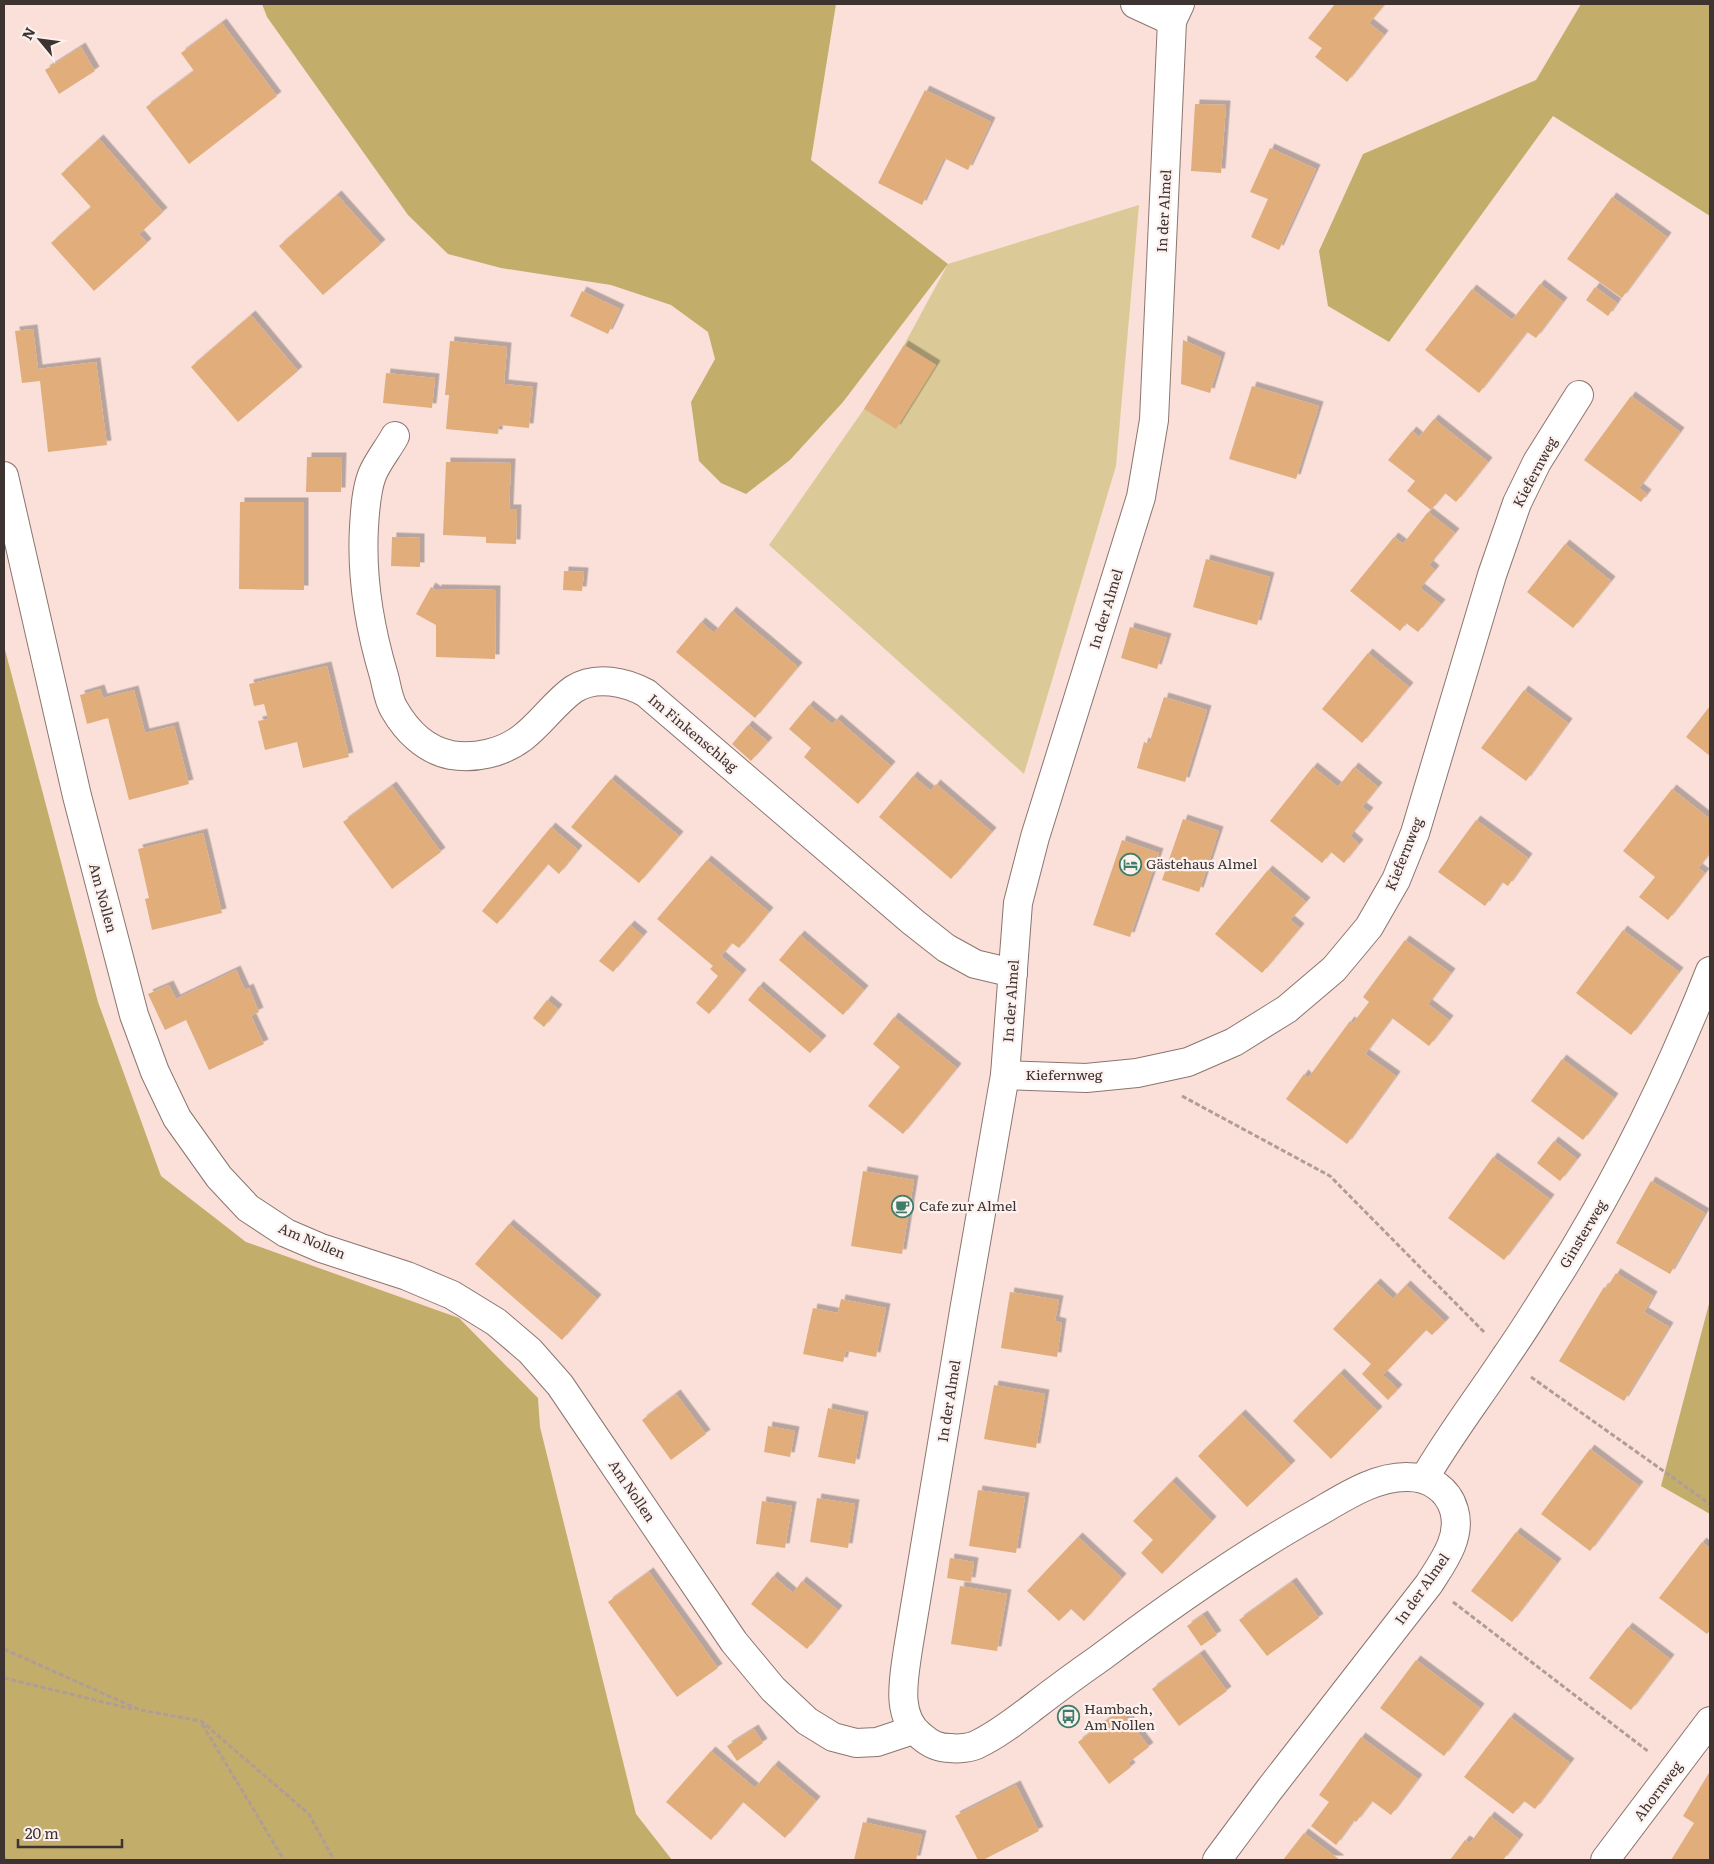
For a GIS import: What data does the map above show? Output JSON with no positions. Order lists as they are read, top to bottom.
{
  "streets": {
    "street": [
      "In der Almel",
      "Kiefernweg",
      "Im Finkenschlag",
      "Am Nollen",
      "Ginsterweg",
      "Ahornweg"
    ]
  },
  "crossings": [
    ["In der Almel", "Kiefernweg"],
    ["In der Almel", "Im Finkenschlag"],
    ["In der Almel", "Am Nollen"],
    ["In der Almel", "Ginsterweg"]
  ],
  "places": {
    "hotel": ["Gästehaus Almel"],
    "cafe": ["Cafe zur Almel"],
    "bus stop": ["Hambach, Am Nollen"]
  },
  "scale_bar": "20 m",
  "north": "top left"
}
